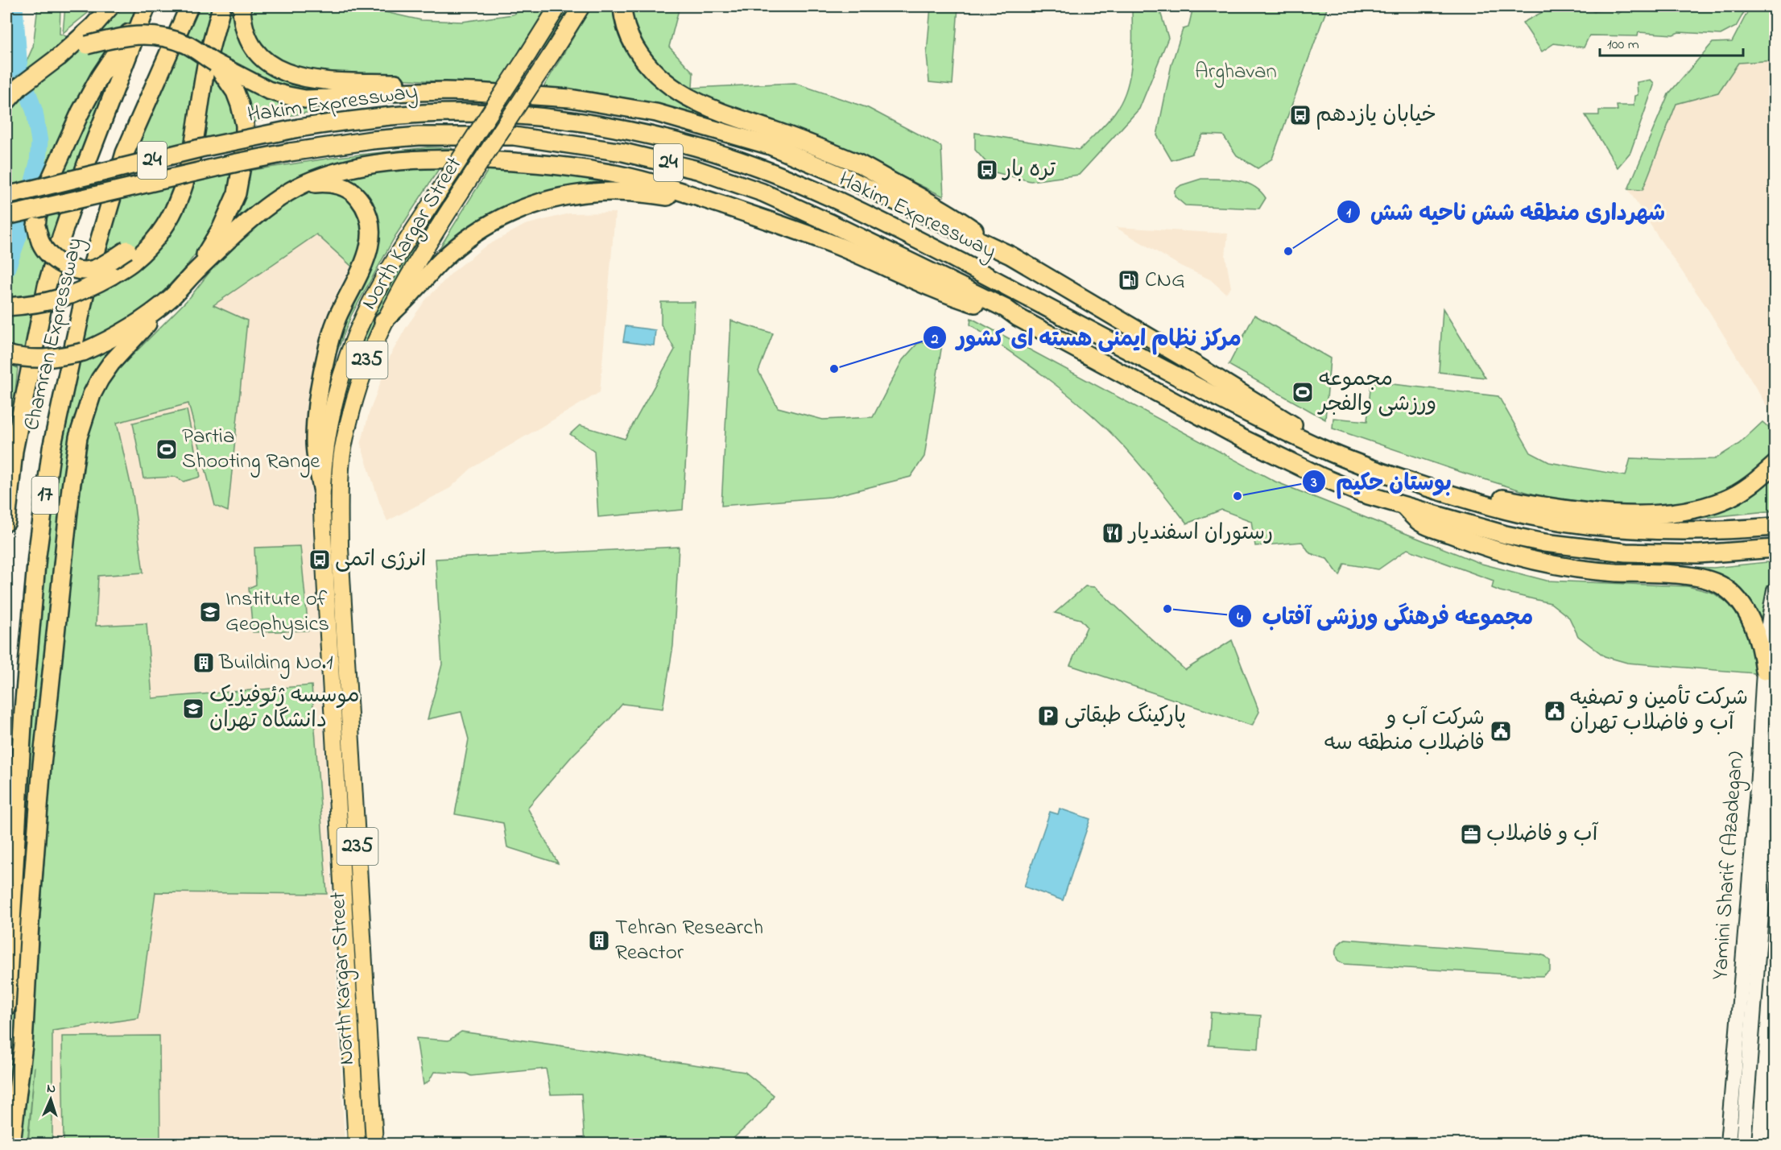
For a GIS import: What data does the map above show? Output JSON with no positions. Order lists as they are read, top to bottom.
{
  "streets": {
    "highway": [
      "Hakim Expressway",
      "24",
      "Chamran Expressway",
      "17"
    ],
    "main road": ["North Kargar Street", "235", "Yamini Sharif (Azadegan)"]
  },
  "parks": ["Arghavan"],
  "places": {
    "bus stop": ["خیابان یازدهم", "تره بار", "انرژی اتمی"],
    "other": [
      "شهرداری منطقه شش ناحیه شش",
      "مرکز نظام ایمنی هسته ای کشور",
      "بوستان حکیم",
      "مجموعه فرهنگی ورزشی آفتاب"
    ],
    "fuel station": ["CNG"],
    "sports": ["مجموعه ورزشی والفجر", "Partia Shooting Range"],
    "restaurant": ["رستوران اسفندیار"],
    "school or university": ["Institute of Geophysics", "موسسه ژئوفیزیک دانشگاه تهران"],
    "building": ["Building No.1", "Tehran Research Reactor"],
    "public building": ["شركت تأمين و تصفيه آب و فاضلاب تهران", "شرکت آب و فاضلاب منطقه سه"],
    "parking": ["پارکینگ طبقاتی"],
    "office": ["آب و فاضلاب"]
  },
  "scale_bar": "100 m",
  "north": "top"
}
